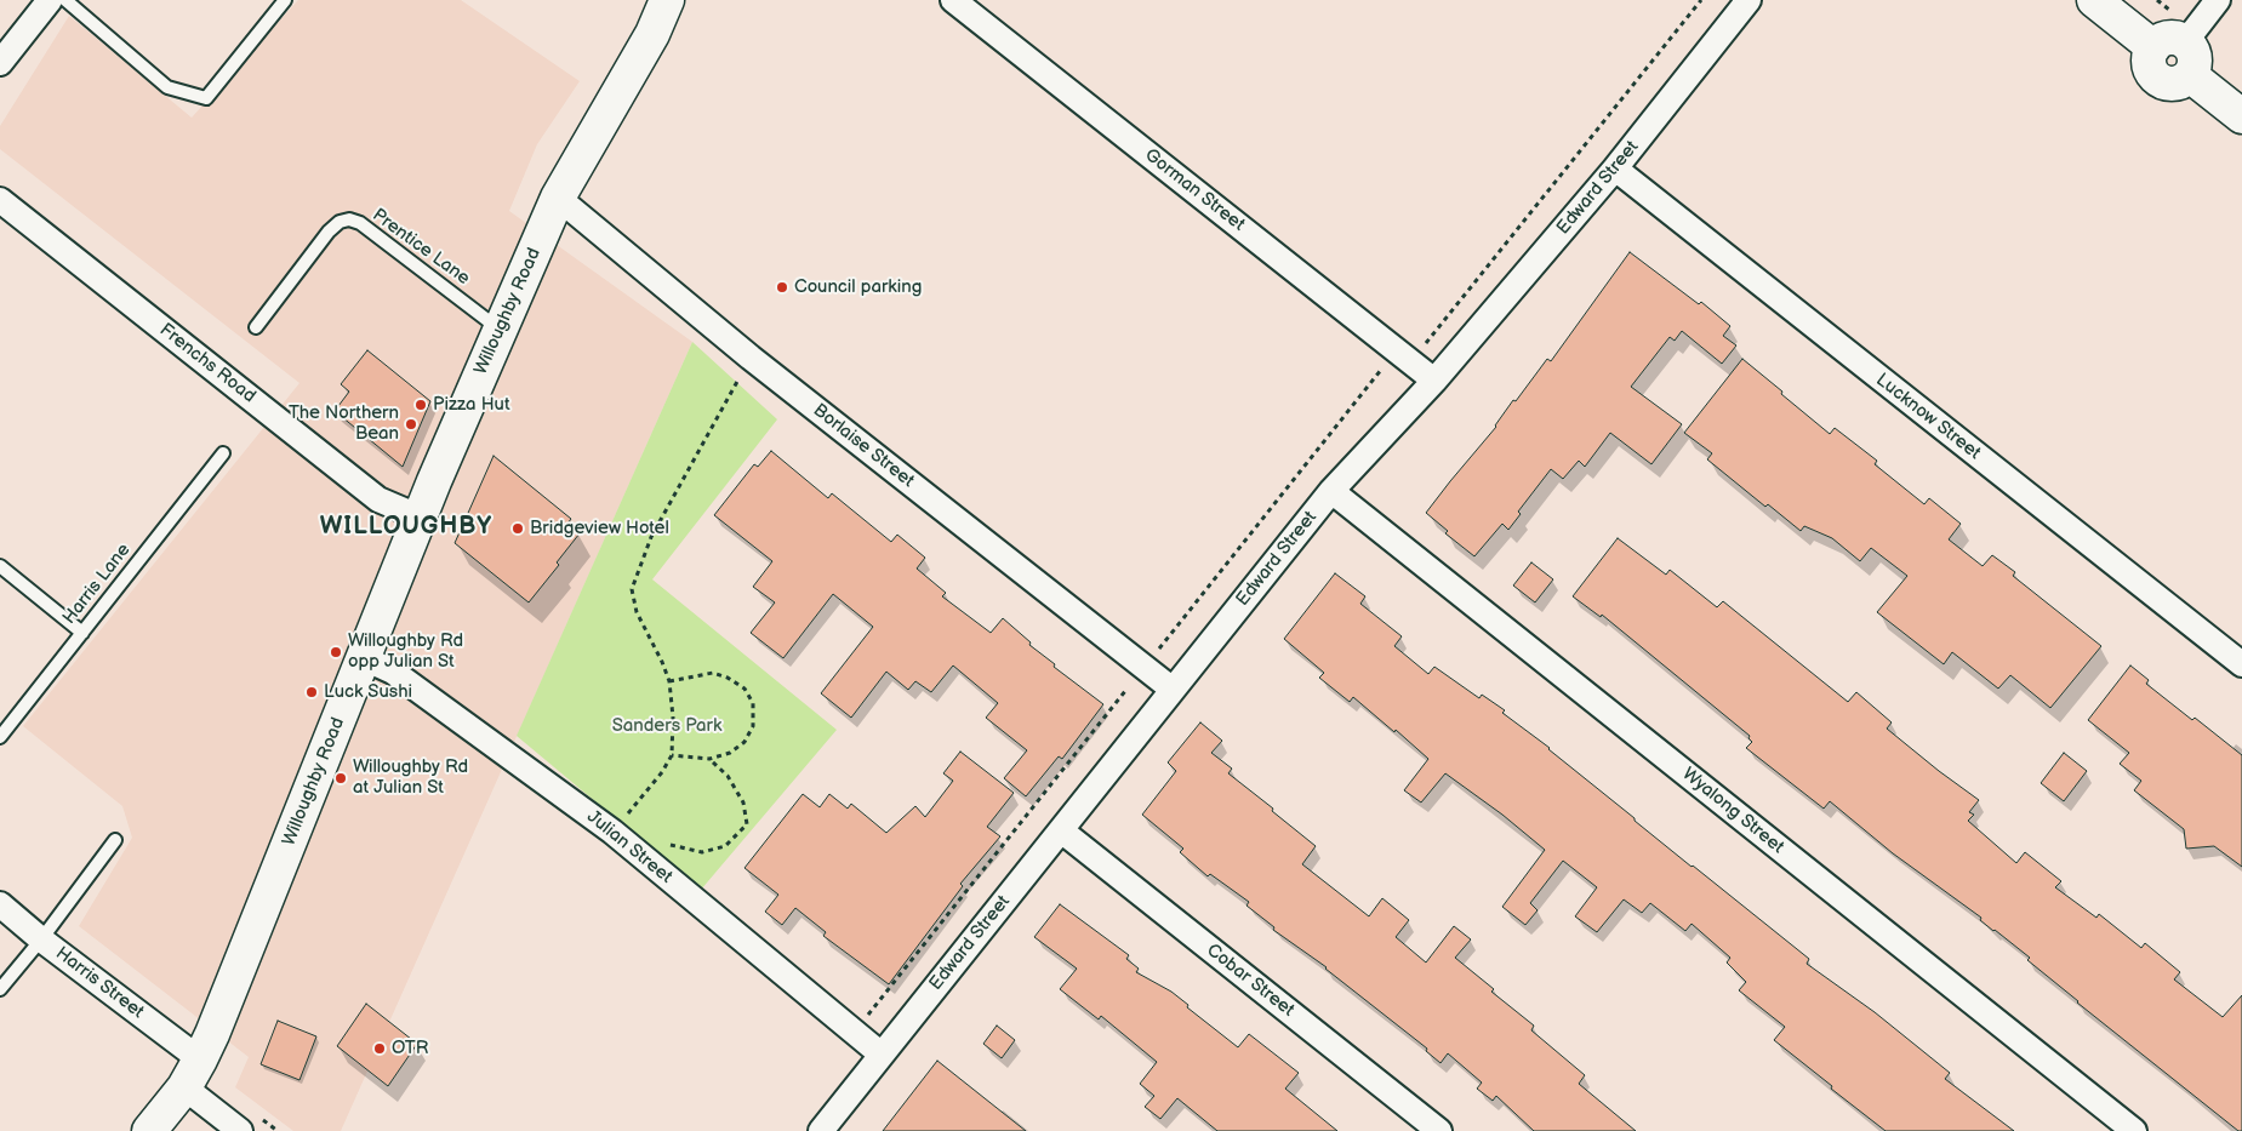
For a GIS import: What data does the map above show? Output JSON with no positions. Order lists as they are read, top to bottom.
{
  "streets": {
    "main road": ["Willoughby Road"],
    "street": [
      "Edward Street",
      "Gorman Street",
      "Frenchs Road",
      "Lucknow Street",
      "Borlaise Street",
      "Wyalong Street",
      "Julian Street",
      "Cobar Street",
      "Harris Street"
    ],
    "lane": ["Prentice Lane", "Harris Lane"]
  },
  "crossings": [
    ["Edward Street", "Gorman Street"],
    ["Edward Street", "Lucknow Street"],
    ["Edward Street", "Borlaise Street"],
    ["Edward Street", "Wyalong Street"],
    ["Edward Street", "Julian Street"],
    ["Edward Street", "Cobar Street"],
    ["Prentice Lane", "Willoughby Road"],
    ["Willoughby Road", "Frenchs Road"],
    ["Willoughby Road", "Borlaise Street"],
    ["Willoughby Road", "Julian Street"],
    ["Willoughby Road", "Harris Street"]
  ],
  "districts": ["WILLOUGHBY"],
  "parks": ["Sanders Park"],
  "places": [
    "Council parking",
    "Pizza Hut",
    "The Northern Bean",
    "Bridgeview Hotel",
    "Willoughby Rd opp Julian St",
    "Luck Sushi",
    "Willoughby Rd at Julian St",
    "OTR"
  ]
}
